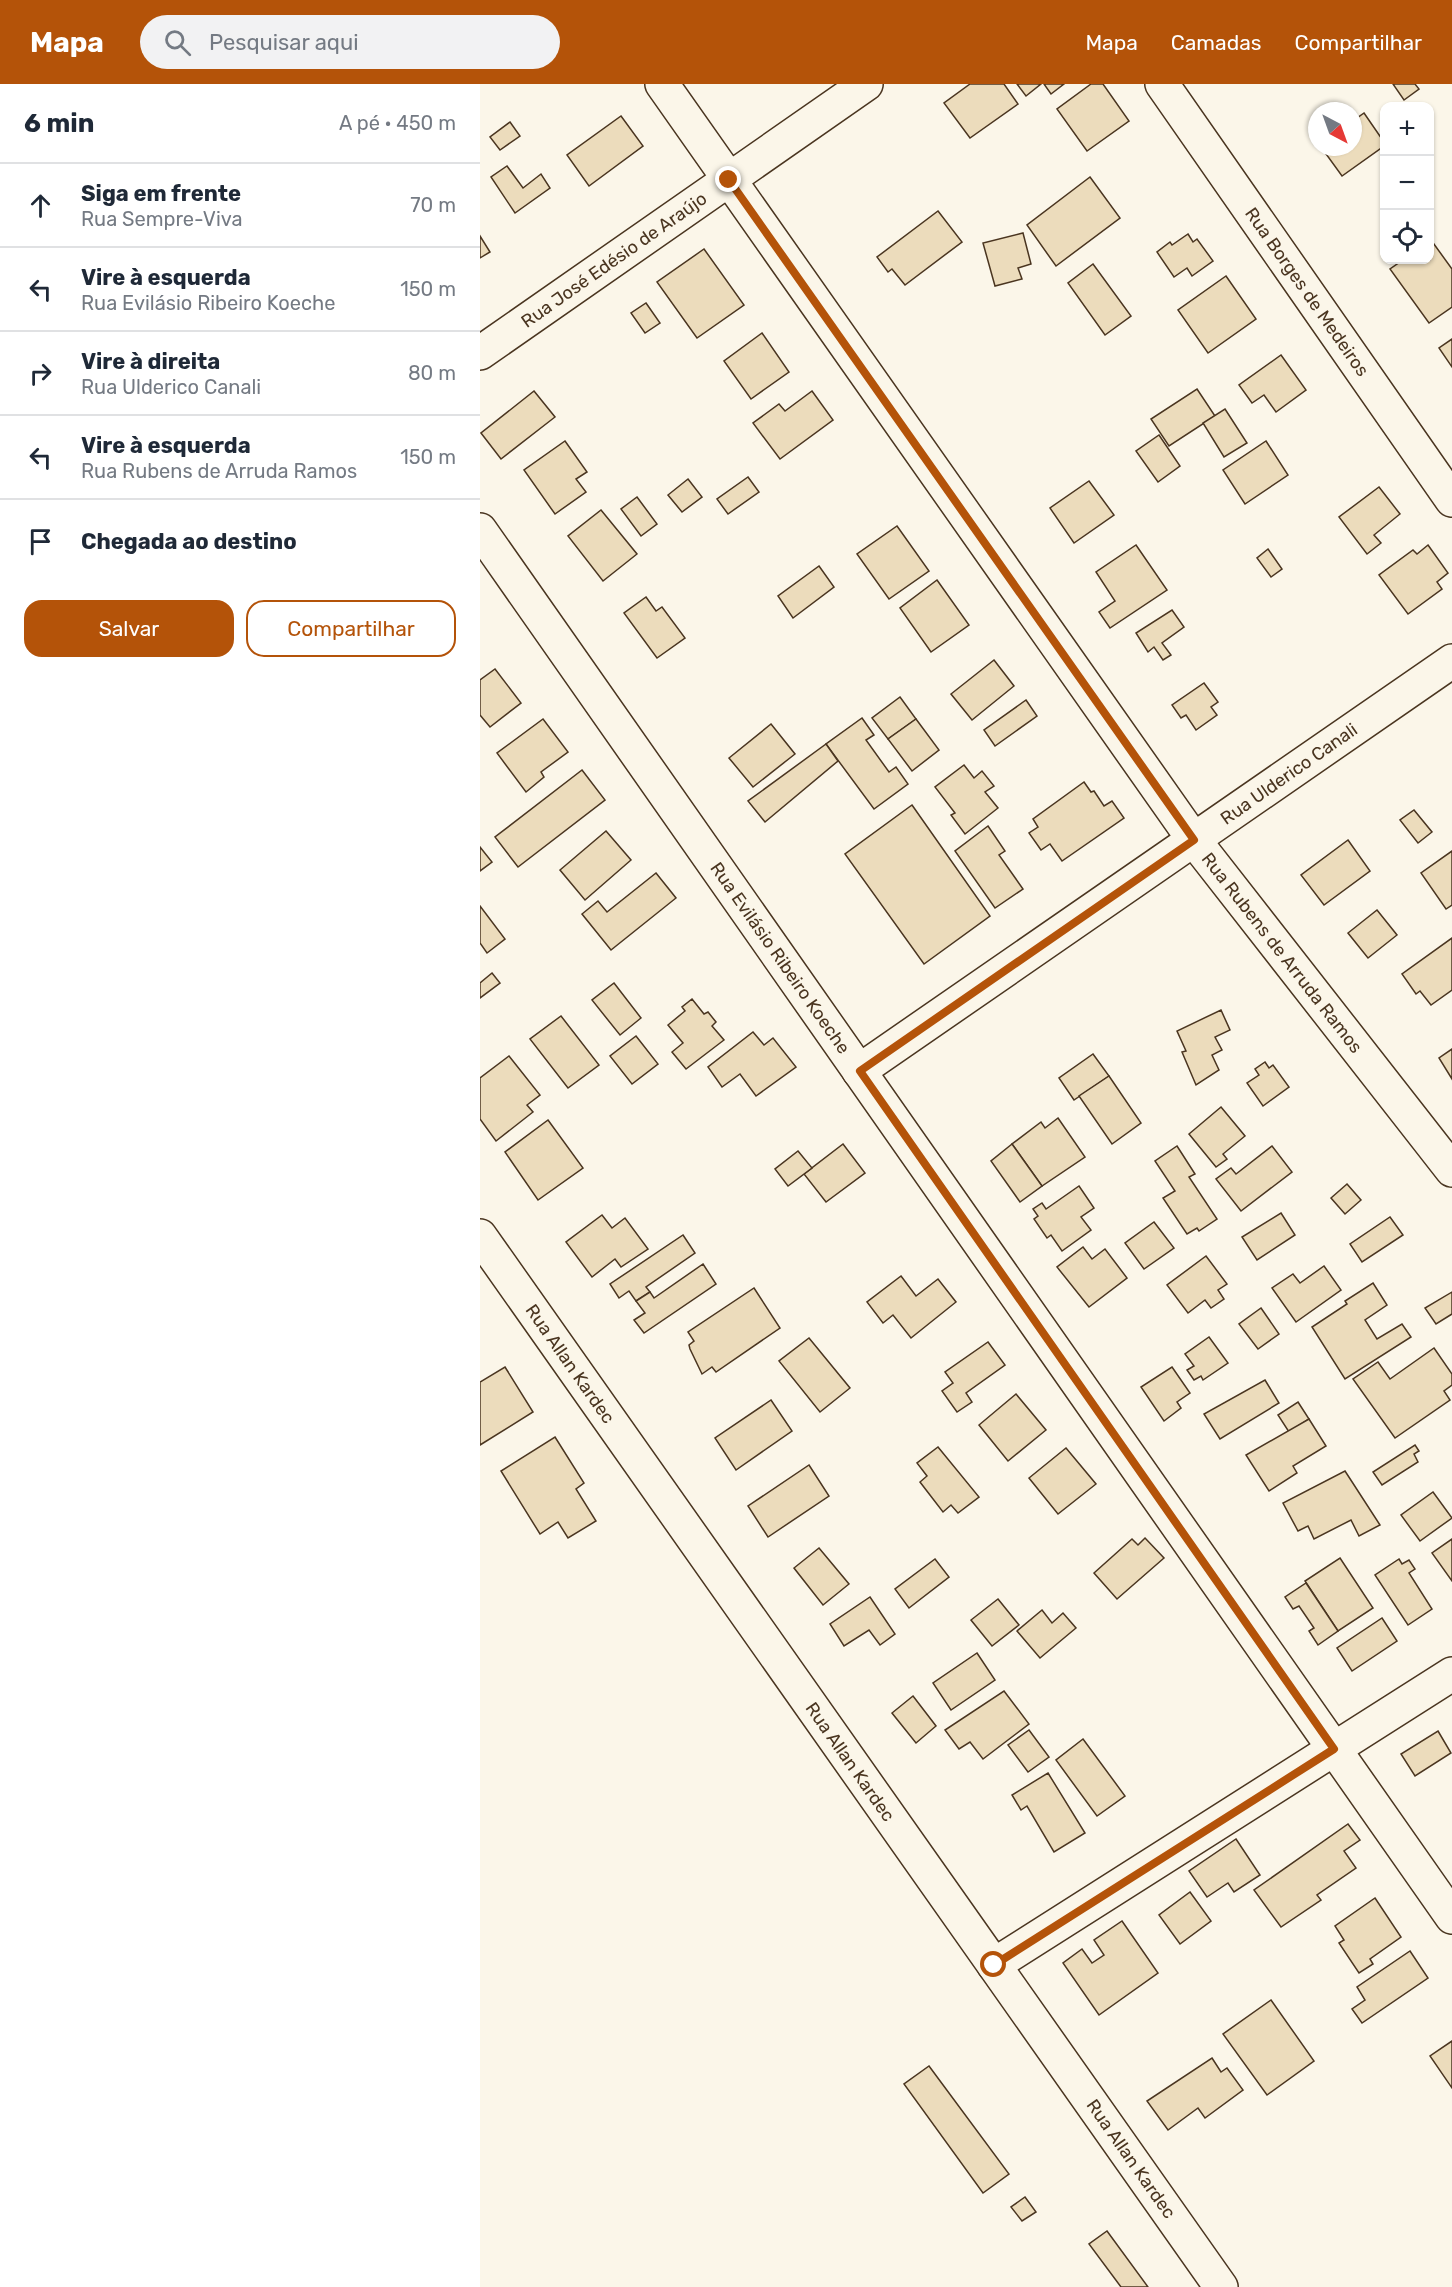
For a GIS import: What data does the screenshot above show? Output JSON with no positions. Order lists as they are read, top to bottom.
{
  "streets": {
    "street": [
      "Rua José Edésio de Araújo",
      "Rua Borges de Medeiros",
      "Rua Ulderico Canali",
      "Rua Rubens de Arruda Ramos",
      "Rua Evilásio Ribeiro Koeche",
      "Rua Allan Kardec"
    ]
  },
  "crossings": [
    ["Rua José Edésio de Araújo", "Rua Rubens de Arruda Ramos"],
    ["Rua Ulderico Canali", "Rua Rubens de Arruda Ramos"],
    ["Rua Ulderico Canali", "Rua Evilásio Ribeiro Koeche"]
  ],
  "north": "bottom right",
  "page": {
    "header": "Mapa",
    "search": "Pesquisar aqui",
    "nav": ["Mapa", "Camadas", "Compartilhar"],
    "heading": ["6 min", "A pé · 450 m"],
    "map_buttons": ["+", "−"],
    "list": [
      ["Siga em frente", "Rua Sempre-Viva", "70 m"],
      ["Vire à esquerda", "Rua Evilásio Ribeiro Koeche", "150 m"],
      ["Vire à direita", "Rua Ulderico Canali", "80 m"],
      ["Vire à esquerda", "Rua Rubens de Arruda Ramos", "150 m"],
      "Chegada ao destino"
    ],
    "buttons": ["Salvar", "Compartilhar"]
  }
}
